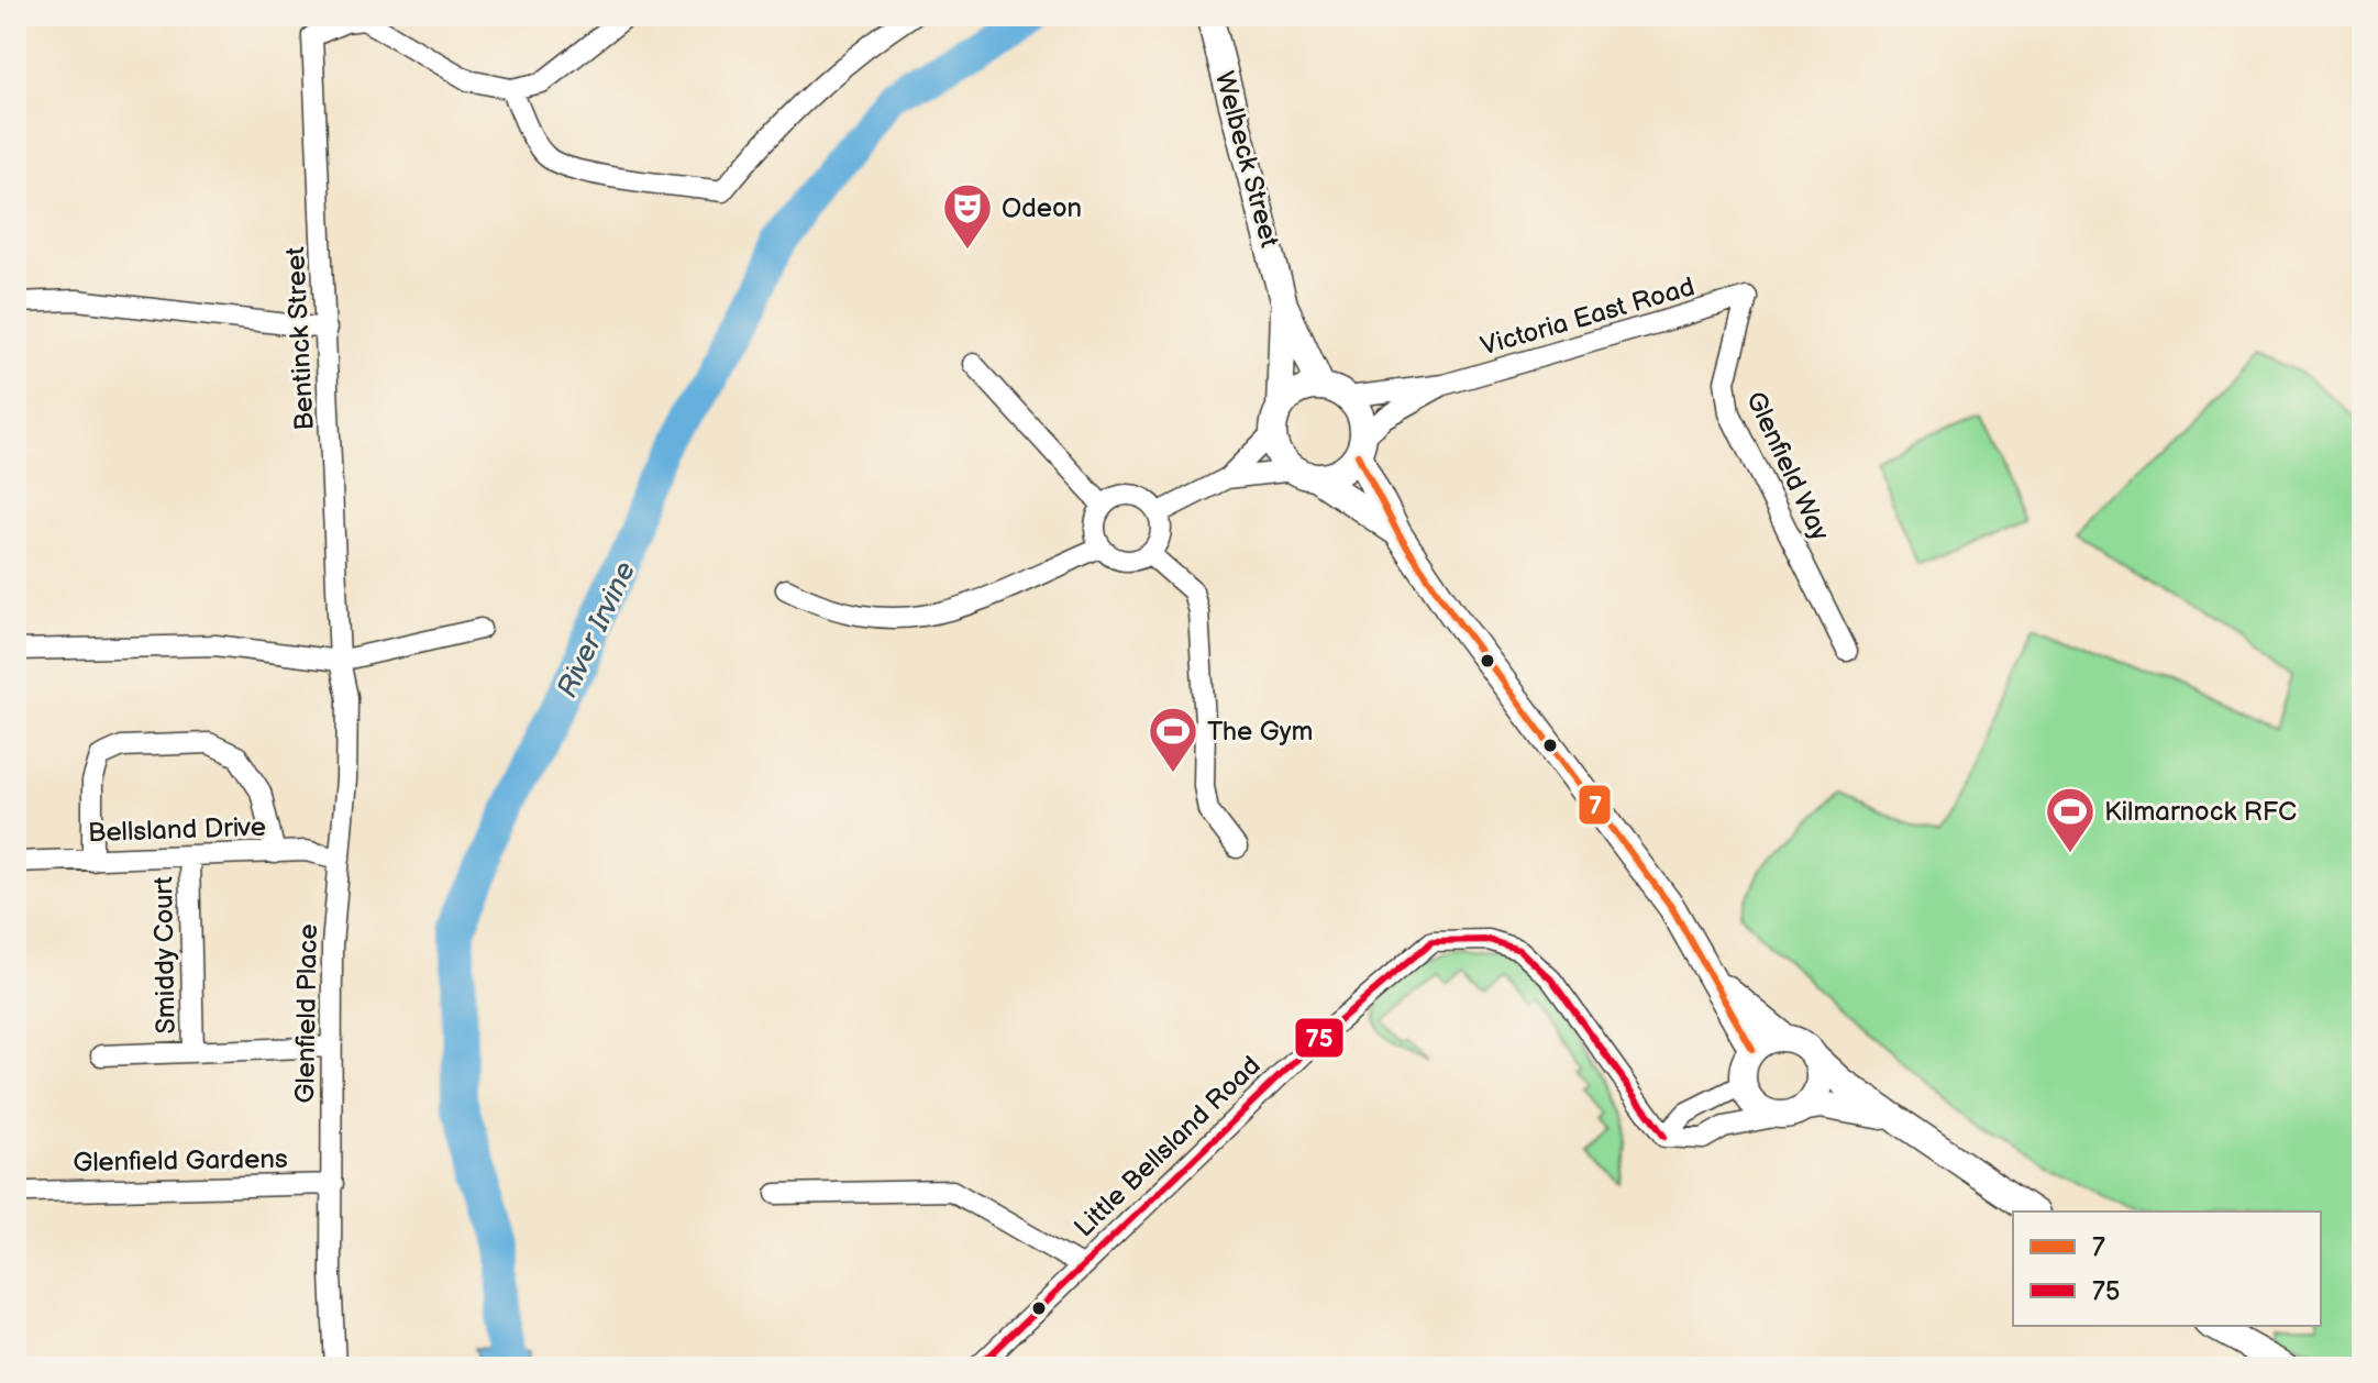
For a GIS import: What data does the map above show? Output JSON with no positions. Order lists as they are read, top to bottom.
{
  "streets": {
    "main road": ["Welbeck Street"],
    "street": [
      "Victoria East Road",
      "Bentinck Street",
      "Glenfield Way",
      "Bellsland Drive",
      "Smiddy Court",
      "Glenfield Place",
      "Little Bellsland Road",
      "Glenfield Gardens"
    ]
  },
  "crossings": [
    ["Welbeck Street", "Victoria East Road"],
    ["Victoria East Road", "Glenfield Way"],
    ["Bentinck Street", "Glenfield Place"],
    ["Bellsland Drive", "Smiddy Court"],
    ["Bellsland Drive", "Glenfield Place"],
    ["Glenfield Place", "Glenfield Gardens"]
  ],
  "water": ["River Irvine"],
  "places": {
    "theatre": ["Odeon"],
    "sports": ["The Gym", "Kilmarnock RFC"]
  },
  "lines": ["transit line 7", "transit line 75"],
  "legend": ["7", "75"]
}
